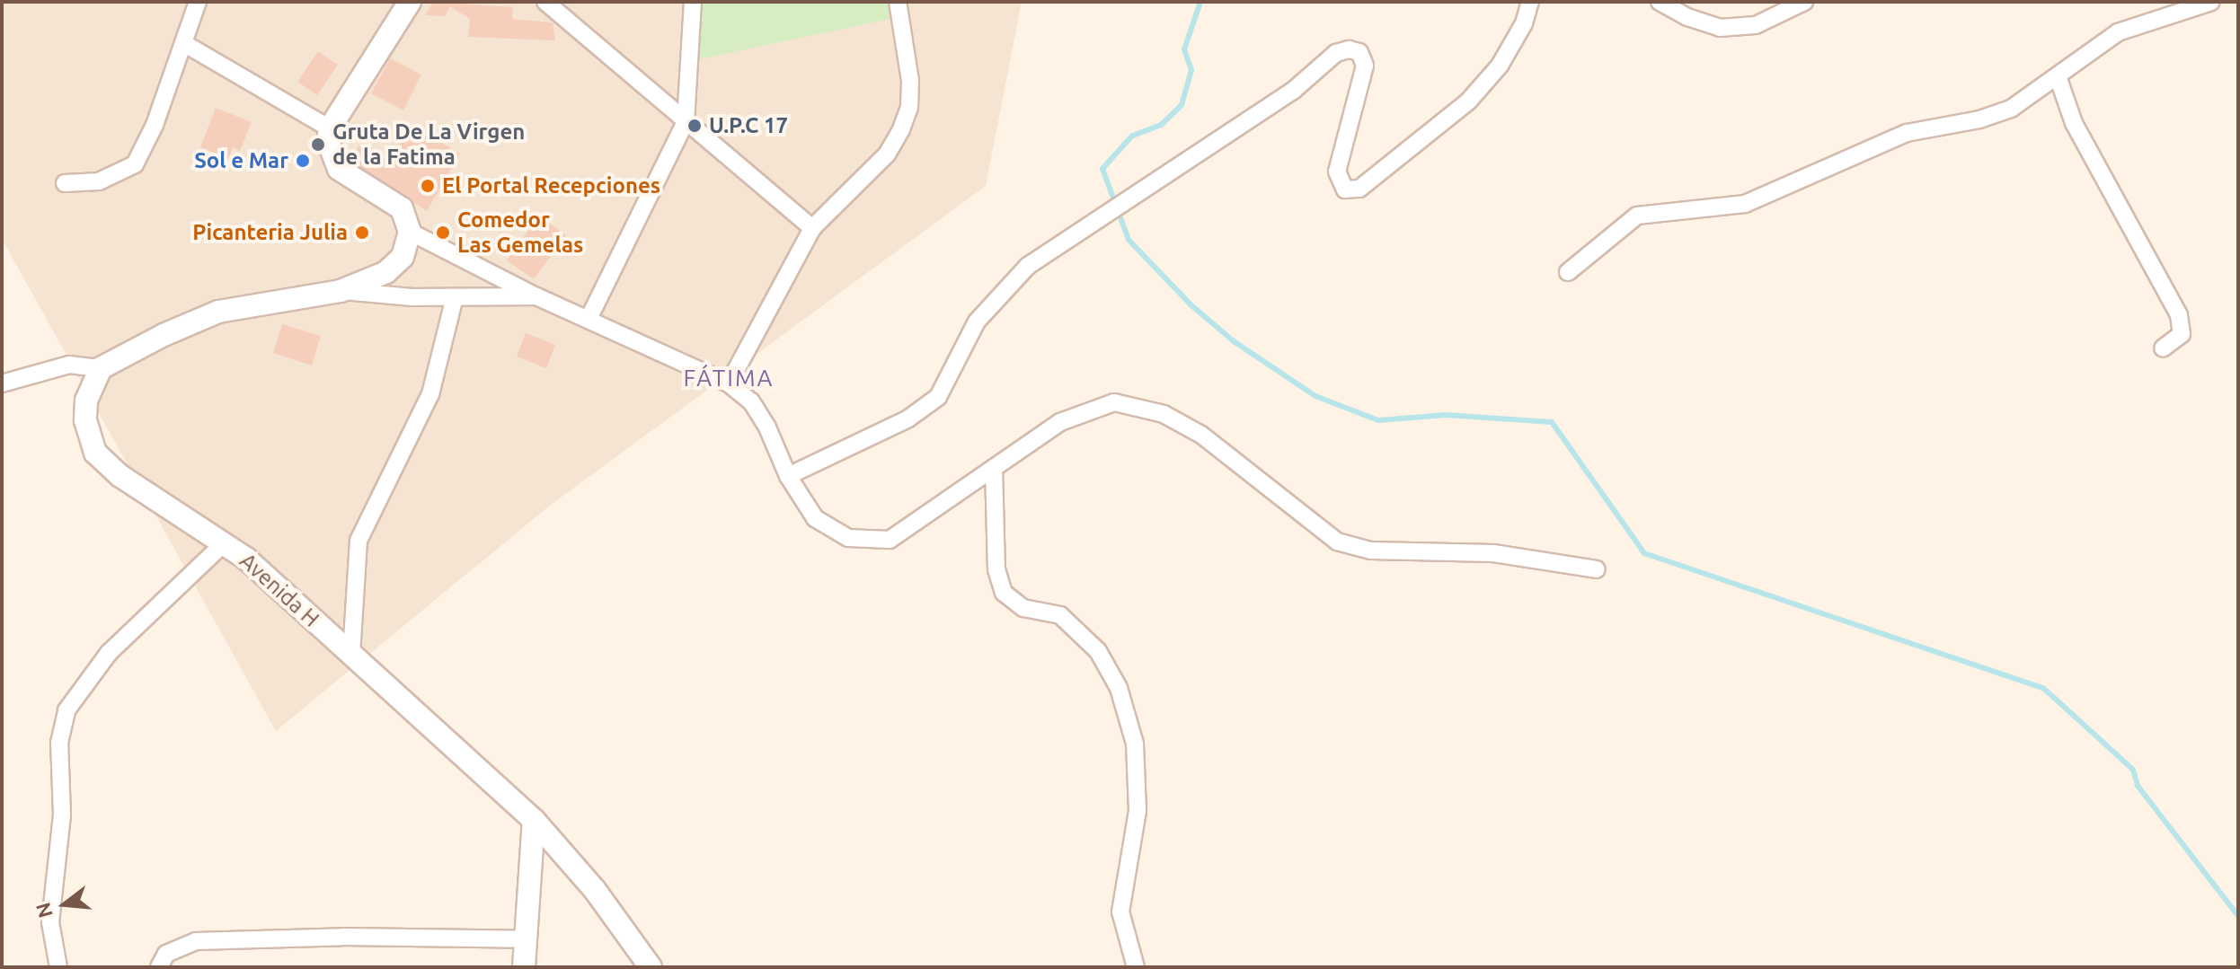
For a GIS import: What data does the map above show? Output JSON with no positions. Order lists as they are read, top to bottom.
{
  "streets": {
    "street": ["Avenida H"]
  },
  "districts": ["FÁTIMA"],
  "places": [
    "U.P.C 17",
    "Gruta De La Virgen de la Fatima",
    "Sol e Mar",
    "El Portal Recepciones",
    "Picanteria Julia",
    "Comedor Las Gemelas"
  ],
  "north": "left"
}
